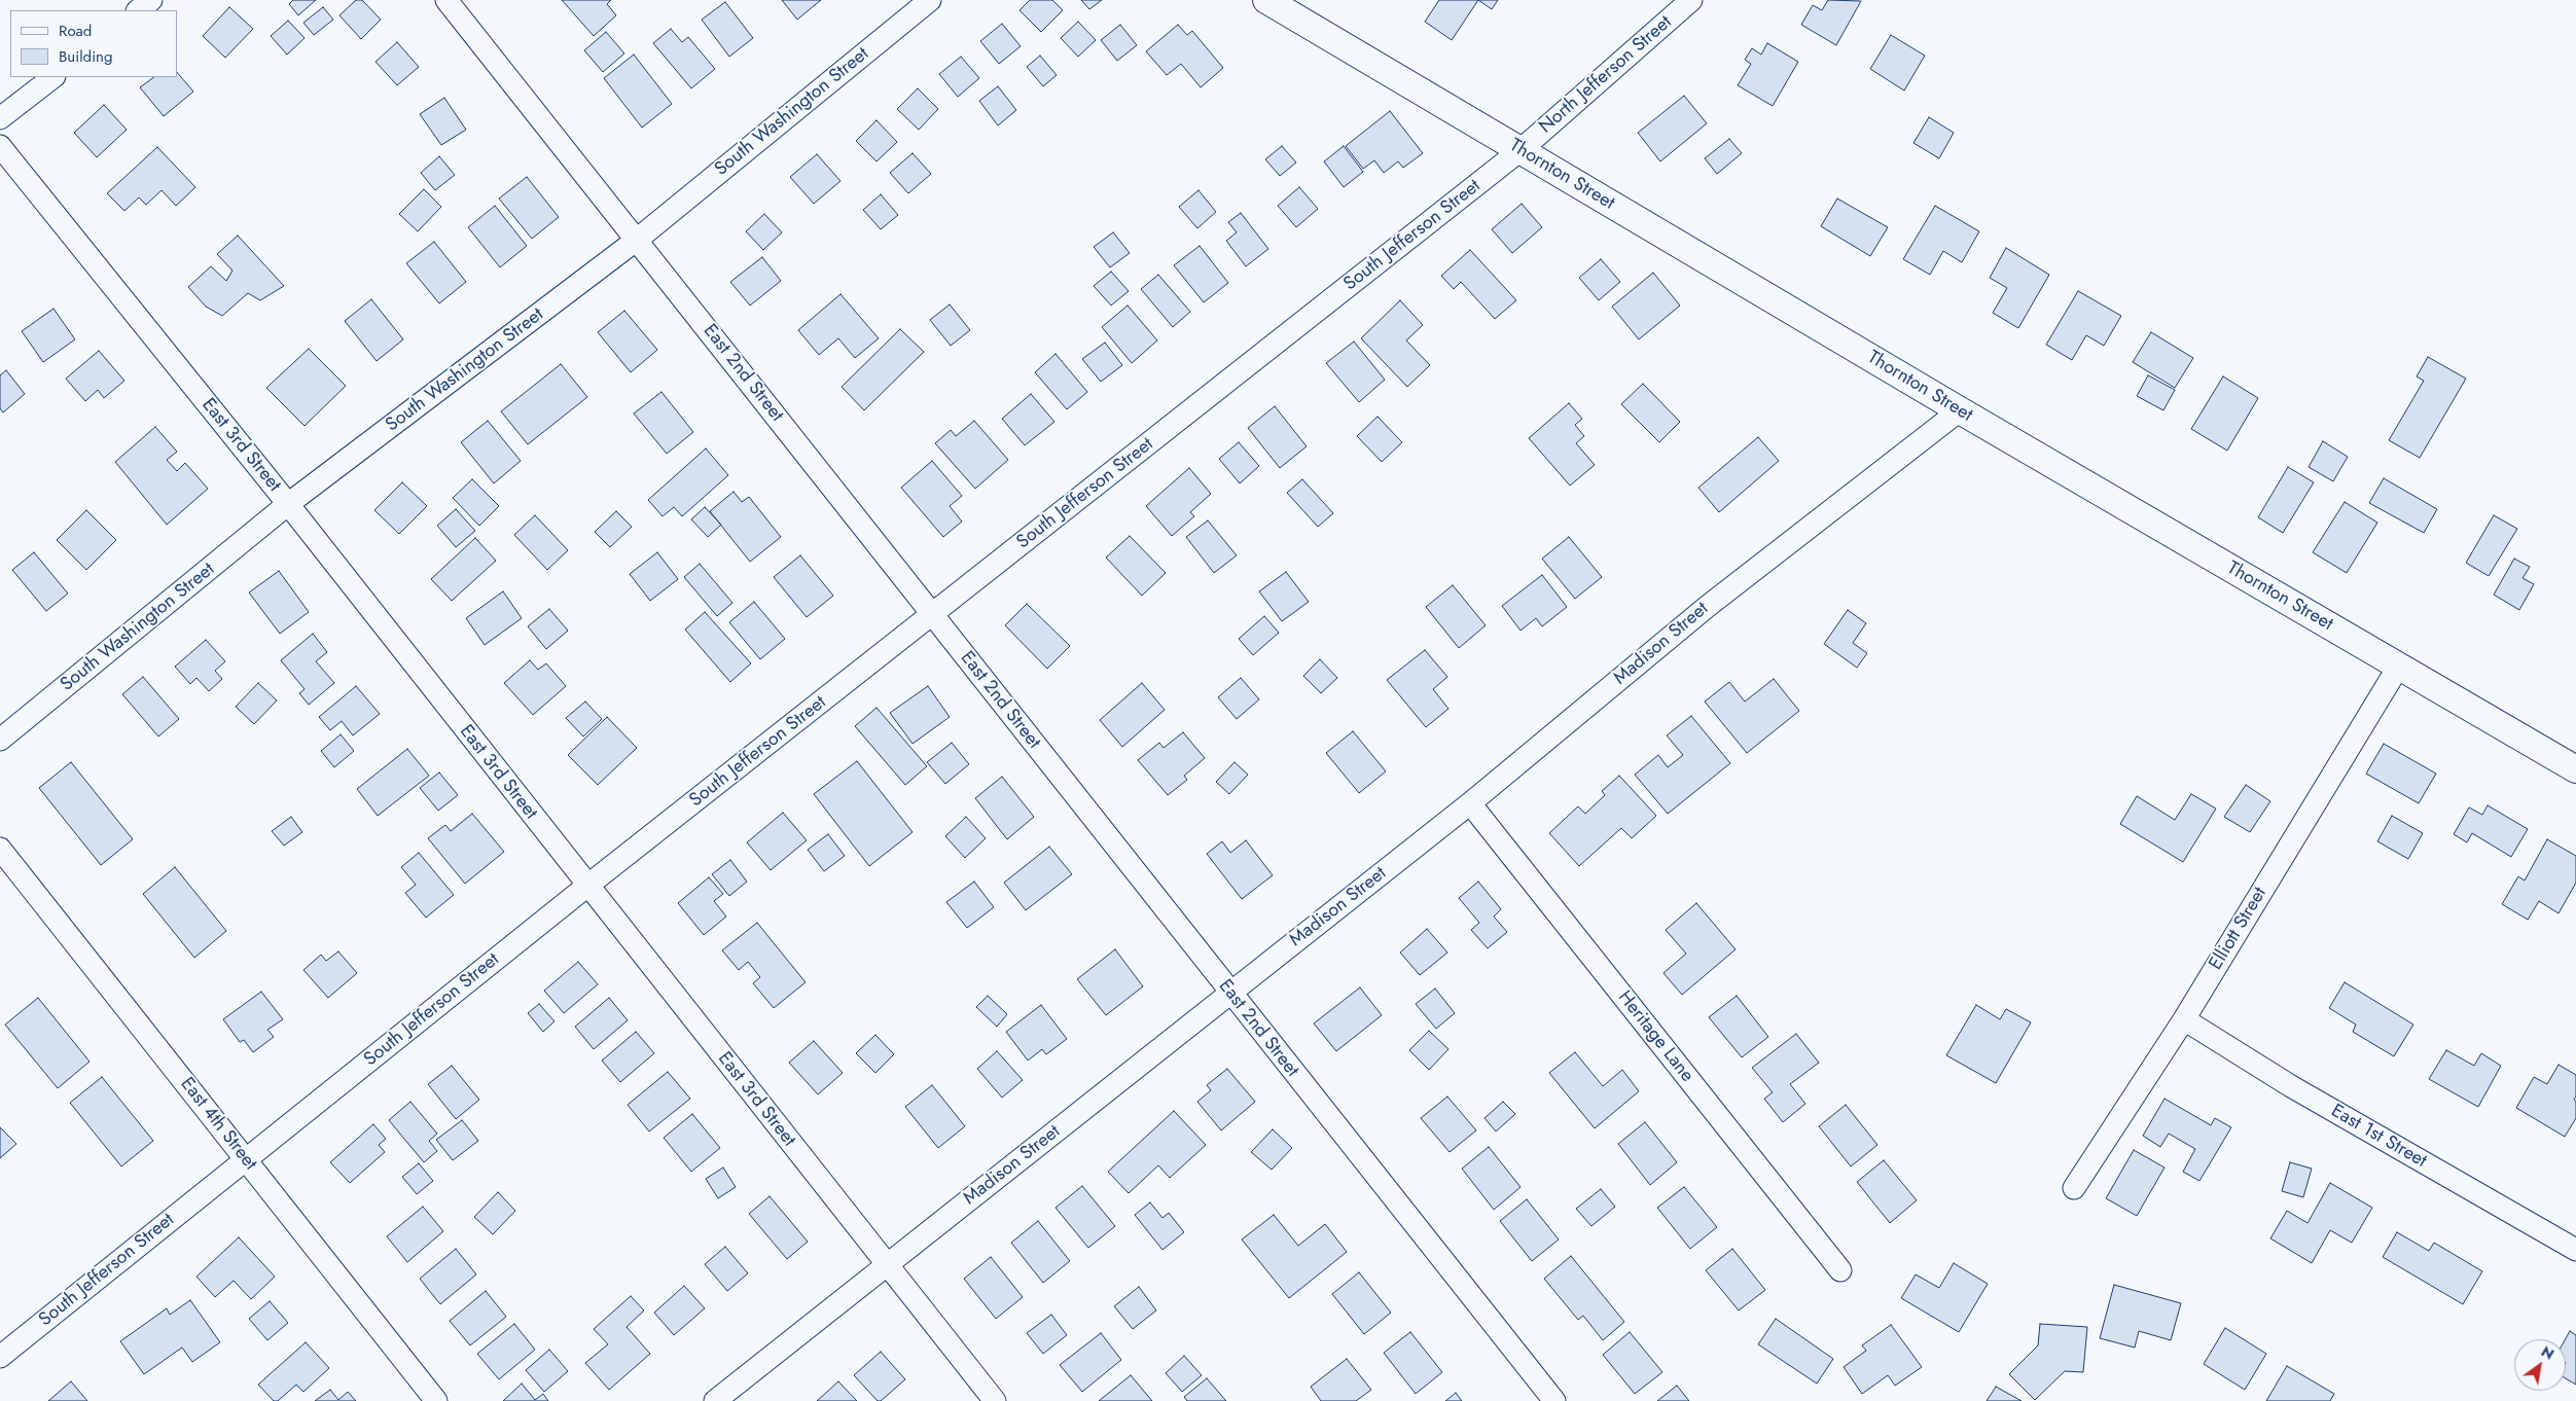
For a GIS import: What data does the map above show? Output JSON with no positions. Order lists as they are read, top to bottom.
{
  "streets": {
    "street": [
      "North Jefferson Street",
      "South Washington Street",
      "Thornton Street",
      "South Jefferson Street",
      "East 2nd Street",
      "East 3rd Street",
      "Madison Street",
      "Elliott Street",
      "Heritage Lane",
      "East 4th Street",
      "East 1st Street"
    ]
  },
  "crossings": [
    ["North Jefferson Street", "Thornton Street"],
    ["North Jefferson Street", "South Jefferson Street"],
    ["South Washington Street", "East 2nd Street"],
    ["South Washington Street", "East 3rd Street"],
    ["Thornton Street", "South Jefferson Street"],
    ["Thornton Street", "Madison Street"],
    ["Thornton Street", "Elliott Street"],
    ["South Jefferson Street", "East 2nd Street"],
    ["South Jefferson Street", "East 3rd Street"],
    ["South Jefferson Street", "East 4th Street"],
    ["East 2nd Street", "Madison Street"],
    ["East 3rd Street", "Madison Street"],
    ["Madison Street", "Heritage Lane"],
    ["Elliott Street", "East 1st Street"]
  ],
  "legend": ["Road", "Building"],
  "north": "top right"
}
